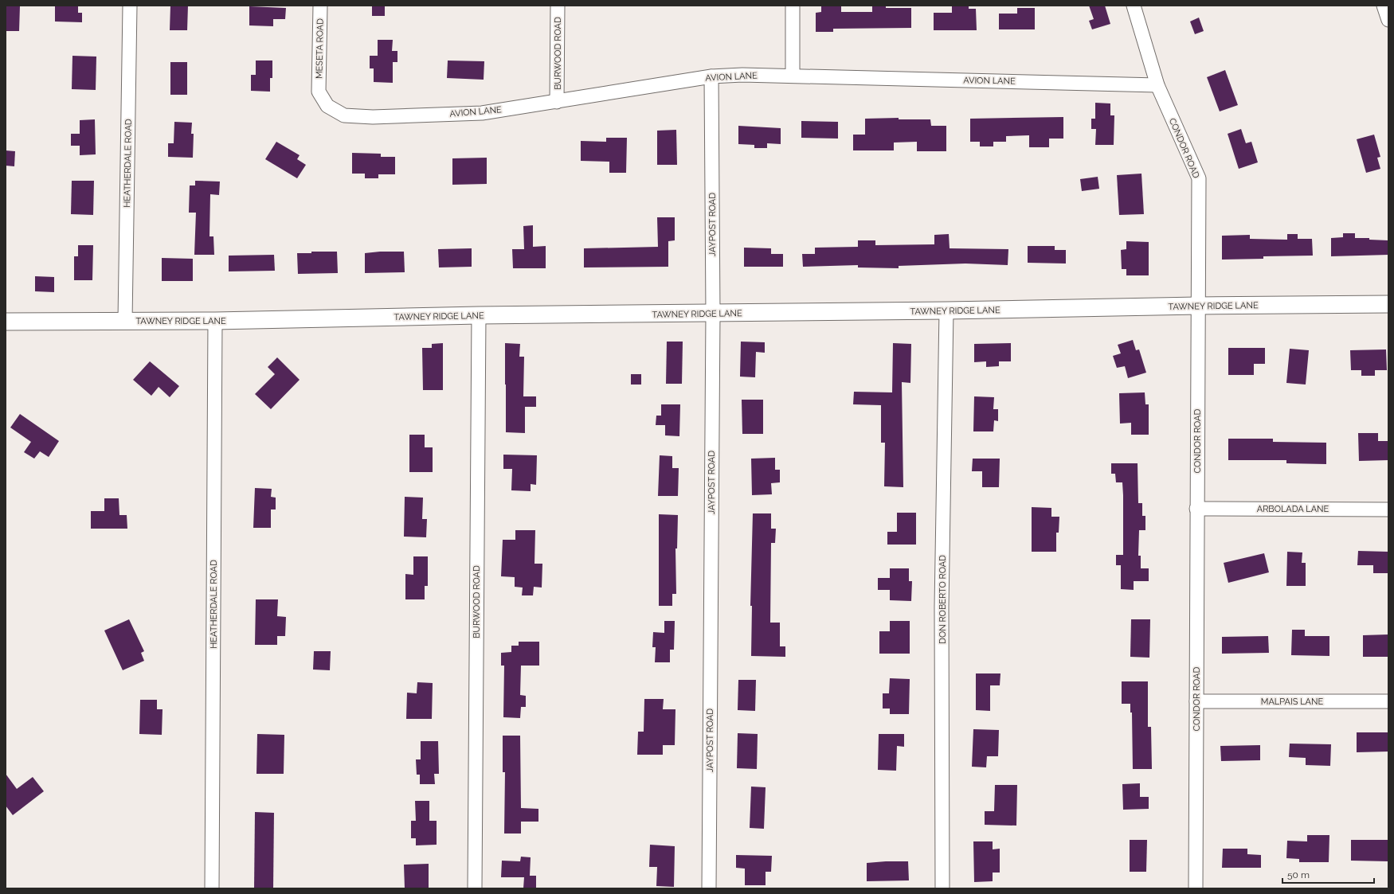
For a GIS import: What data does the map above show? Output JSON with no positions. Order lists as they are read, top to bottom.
{
  "streets": {
    "street": [
      "MESETA ROAD",
      "BURWOOD ROAD",
      "AVION LANE",
      "CONDOR ROAD",
      "HEATHERDALE ROAD",
      "JAYPOST ROAD",
      "TAWNEY RIDGE LANE",
      "ARBOLADA LANE",
      "DON ROBERTO ROAD",
      "MALPAIS LANE"
    ]
  },
  "crossings": [
    ["MESETA ROAD", "AVION LANE"],
    ["BURWOOD ROAD", "AVION LANE"],
    ["BURWOOD ROAD", "TAWNEY RIDGE LANE"],
    ["AVION LANE", "CONDOR ROAD"],
    ["AVION LANE", "JAYPOST ROAD"],
    ["CONDOR ROAD", "TAWNEY RIDGE LANE"],
    ["CONDOR ROAD", "ARBOLADA LANE"],
    ["CONDOR ROAD", "MALPAIS LANE"],
    ["HEATHERDALE ROAD", "TAWNEY RIDGE LANE"],
    ["JAYPOST ROAD", "TAWNEY RIDGE LANE"],
    ["TAWNEY RIDGE LANE", "DON ROBERTO ROAD"]
  ],
  "scale_bar": "50 m"
}
